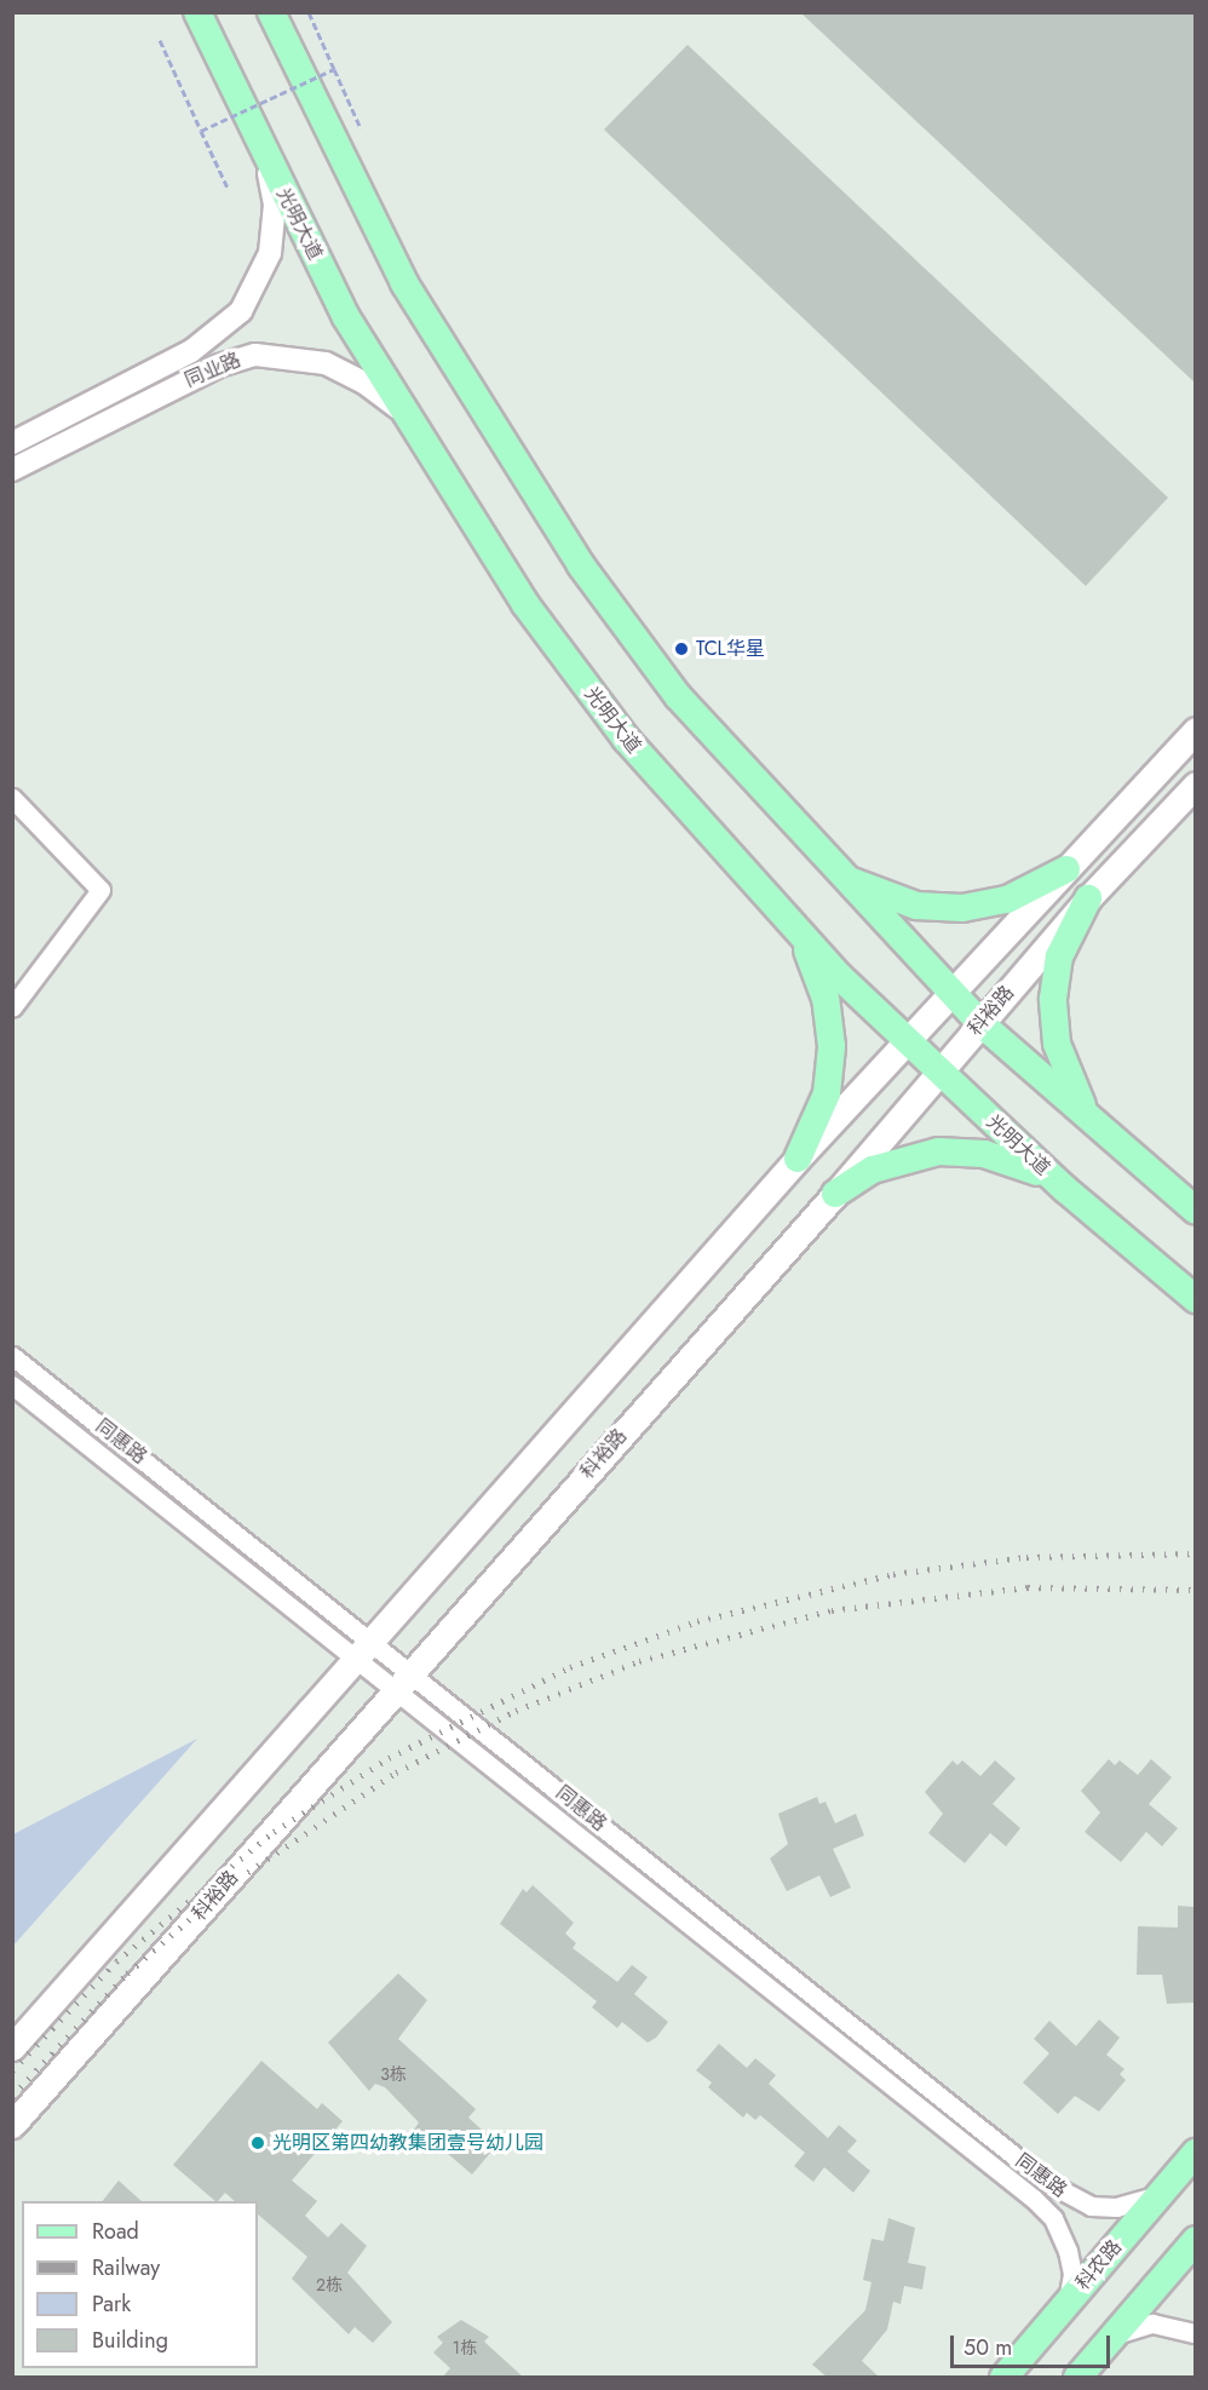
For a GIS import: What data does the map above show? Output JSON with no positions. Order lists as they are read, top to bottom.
{
  "streets": {
    "main road": ["光明大道", "科裕路", "科农路"],
    "street": ["同业路", "同惠路"]
  },
  "crossings": [
    ["光明大道", "同业路"],
    ["光明大道", "科裕路"],
    ["科裕路", "同惠路"],
    ["同惠路", "科农路"]
  ],
  "places": ["TCL华星", "光明区第四幼教集团壹号幼儿园"],
  "house_numbers": ["3栋", "2栋", "1栋"],
  "legend": [
    "Road",
    "Railway",
    "Park",
    "Building"
  ],
  "scale_bar": "50 m"
}
